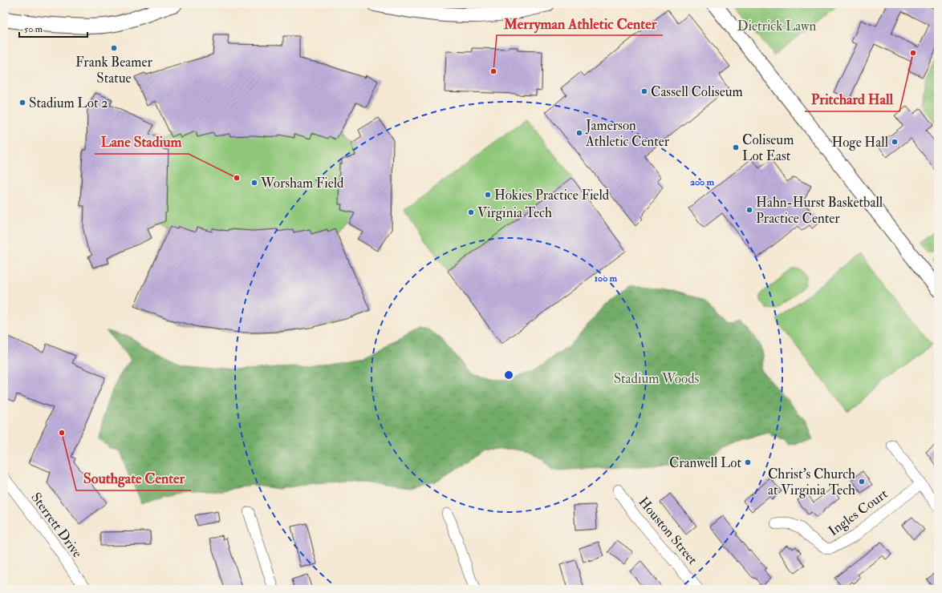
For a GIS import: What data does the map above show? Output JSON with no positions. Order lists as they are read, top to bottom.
{
  "streets": {
    "street": ["Ingles Court", "Sterrett Drive", "Houston Street"]
  },
  "parks": ["Dietrick Lawn", "Stadium Woods"],
  "places": [
    "Frank Beamer Statue",
    "Pritchard Hall",
    "Merryman Athletic Center",
    "Cassell Coliseum",
    "Stadium Lot 2",
    "Jamerson Athletic Center",
    "Hoge Hall",
    "Coliseum Lot East",
    "Lane Stadium",
    "Worsham Field",
    "Hokies Practice Field",
    "Hahn-Hurst Basketball Practice Center",
    "Virginia Tech",
    "Southgate Center",
    "Cranwell Lot",
    "Christ's Church at Virginia Tech"
  ],
  "scale_bar": "50 m",
  "rings": ["200 m", "100 m"]
}
